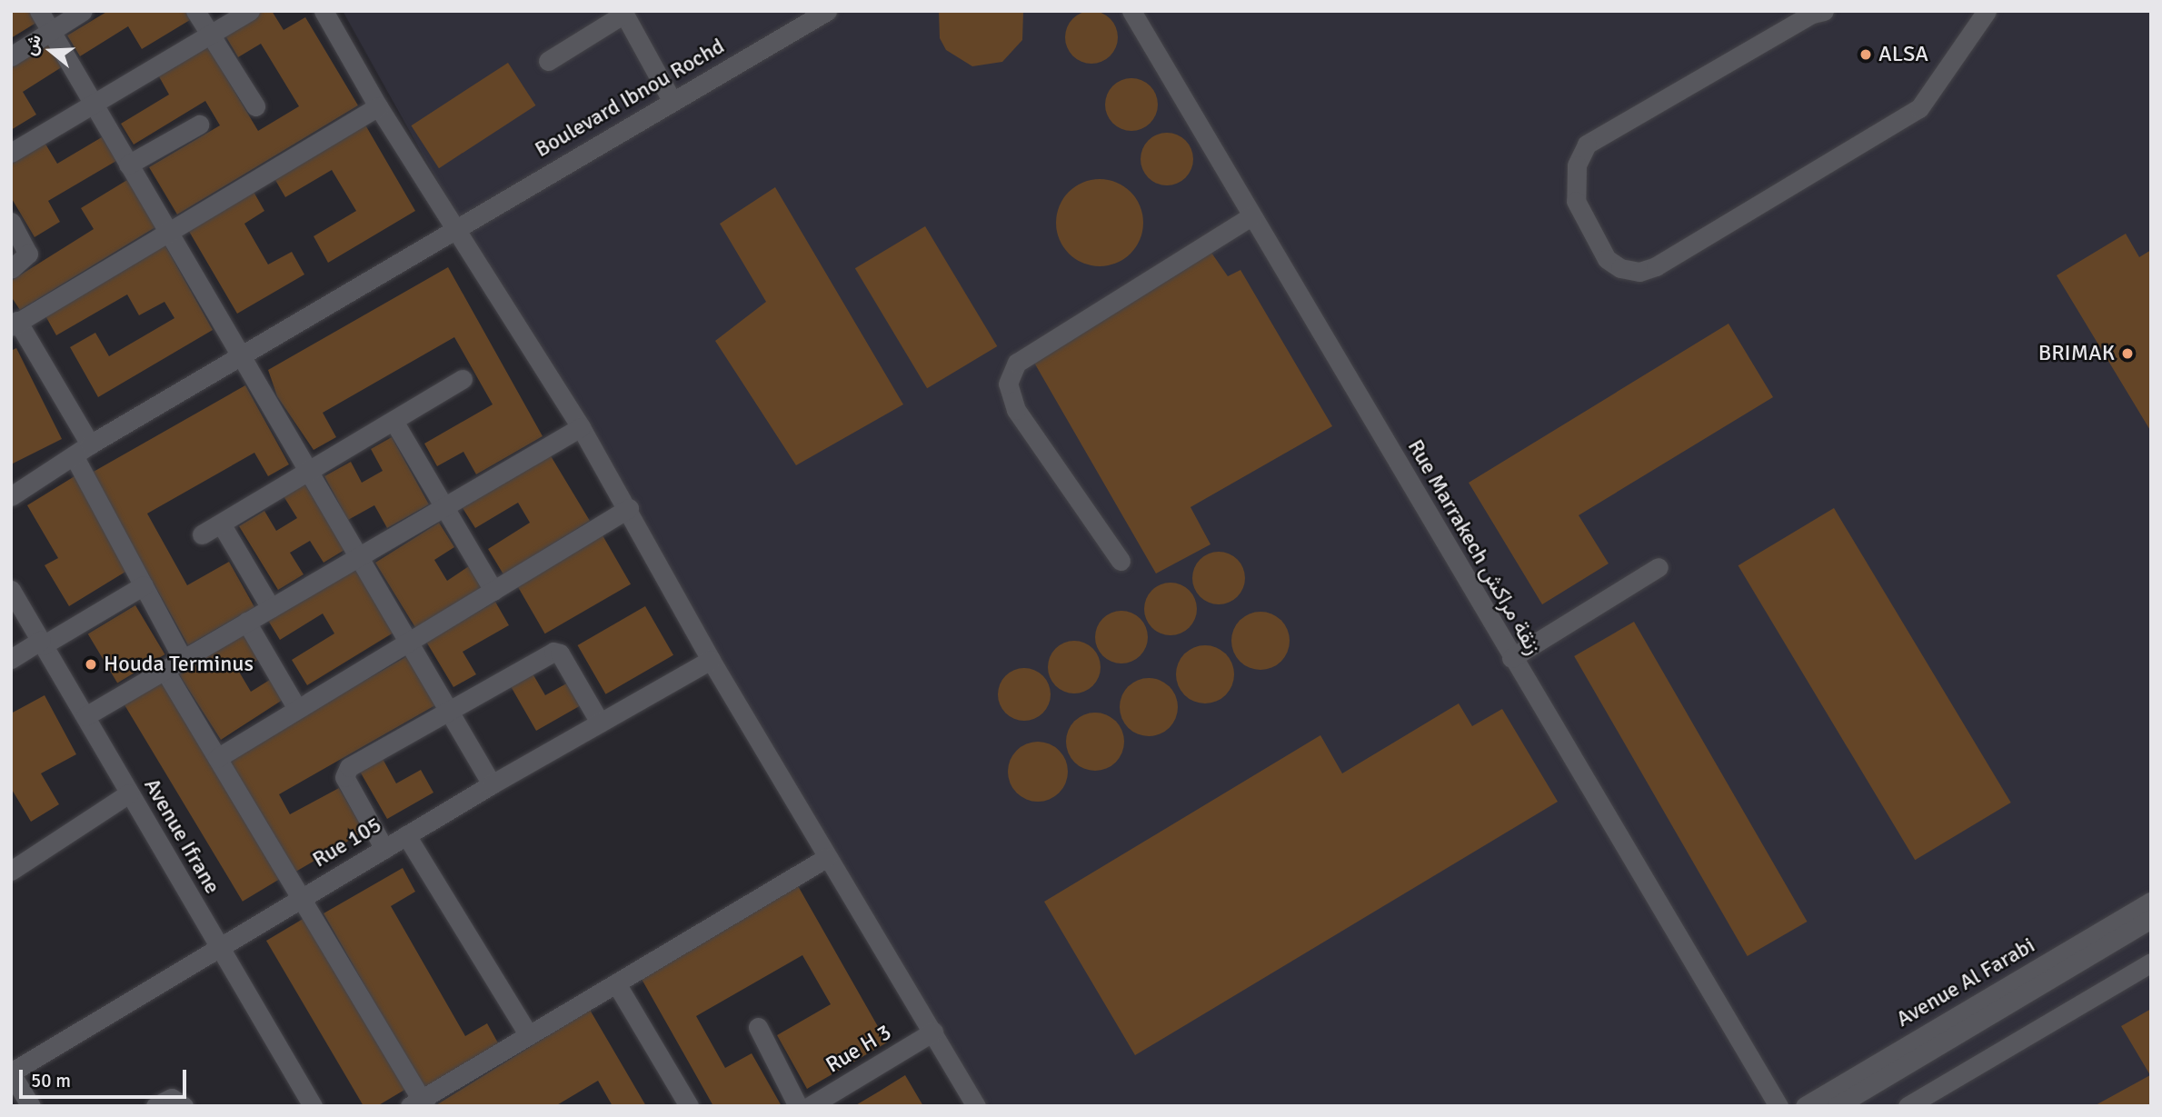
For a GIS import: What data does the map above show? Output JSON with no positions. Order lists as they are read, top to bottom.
{
  "streets": {
    "street": [
      "Boulevard Ibnou Rochd",
      "Rue Marrakech زنقة مراكش",
      "Avenue Ifrane",
      "Rue 105",
      "Avenue Al Farabi",
      "Rue H 3"
    ]
  },
  "crossings": [
    ["Avenue Ifrane", "Rue 105"]
  ],
  "places": ["ALSA", "BRIMAK", "Houda Terminus"],
  "scale_bar": "50 m",
  "north": "left"
}
